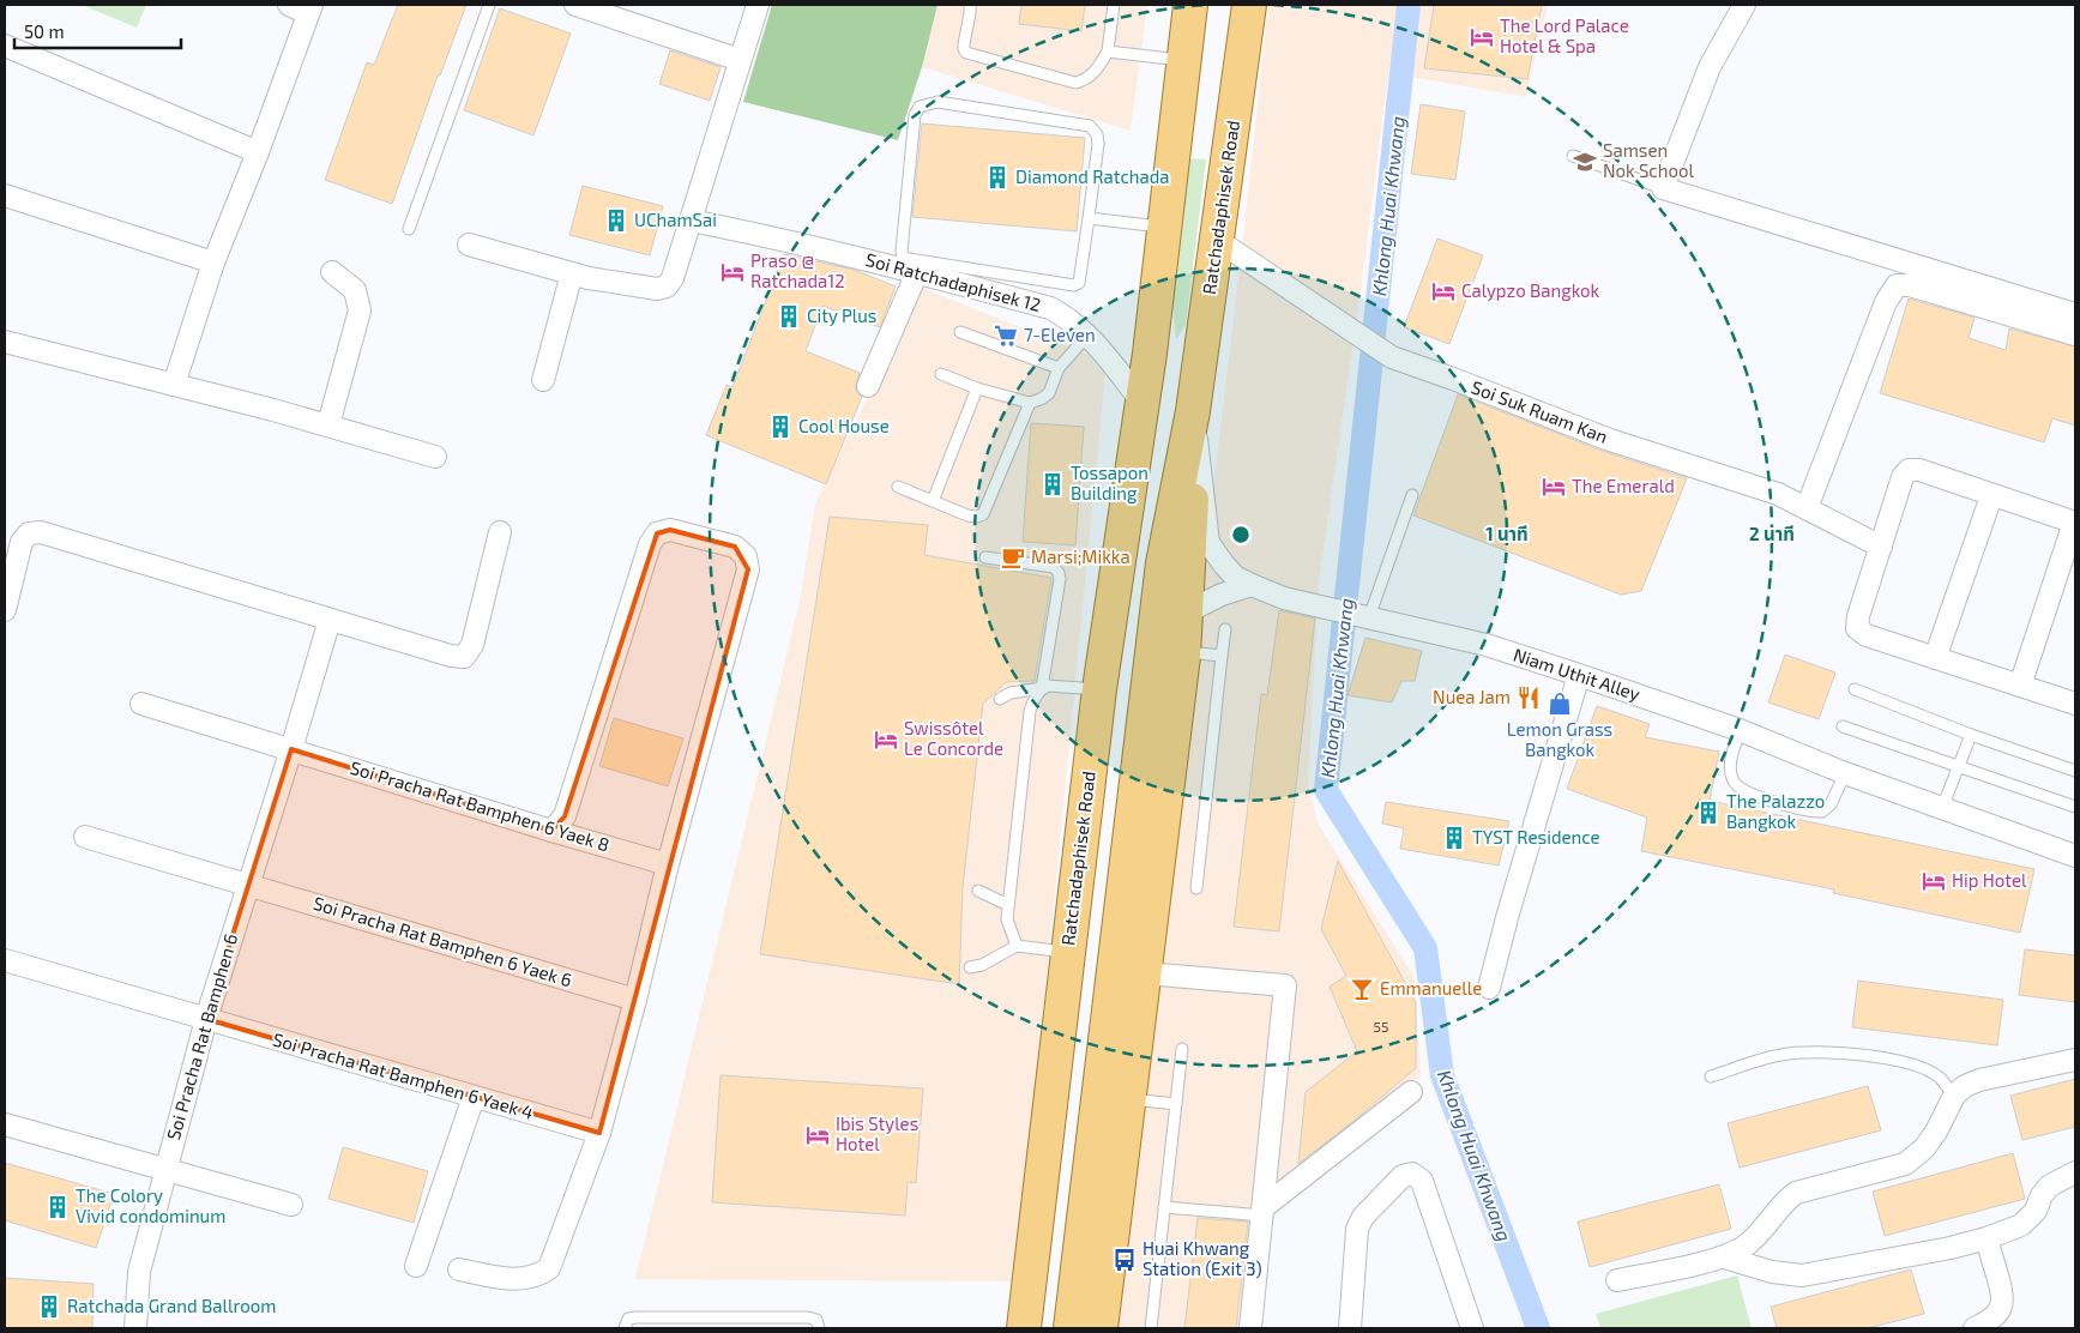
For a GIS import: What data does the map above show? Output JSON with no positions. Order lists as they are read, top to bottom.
{
  "streets": {
    "main road": ["Ratchadaphisek Road"],
    "street": [
      "Soi Ratchadaphisek 12",
      "Soi Suk Ruam Kan",
      "Niam Uthit Alley",
      "Soi Pracha Rat Bamphen 6 Yaek 8",
      "Soi Pracha Rat Bamphen 6 Yaek 6",
      "Soi Pracha Rat Bamphen 6",
      "Soi Pracha Rat Bamphen 6 Yaek 4"
    ]
  },
  "crossings": [
    ["Ratchadaphisek Road", "Soi Ratchadaphisek 12"],
    ["Ratchadaphisek Road", "Soi Suk Ruam Kan"],
    ["Ratchadaphisek Road", "Niam Uthit Alley"],
    ["Soi Pracha Rat Bamphen 6 Yaek 8", "Soi Pracha Rat Bamphen 6"],
    ["Soi Pracha Rat Bamphen 6 Yaek 6", "Soi Pracha Rat Bamphen 6"],
    ["Soi Pracha Rat Bamphen 6", "Soi Pracha Rat Bamphen 6 Yaek 4"]
  ],
  "water": ["Khlong Huai Khwang"],
  "places": {
    "hotel": [
      "The Lord Palace Hotel & Spa",
      "Praso @ Ratchada12",
      "Calypzo Bangkok",
      "The Emerald",
      "Swissôtel Le Concorde",
      "Hip Hotel",
      "Ibis Styles Hotel"
    ],
    "school or university": ["Samsen Nok School"],
    "building": [
      "Diamond Ratchada",
      "UChamSai",
      "City Plus",
      "Cool House",
      "Tossapon Building",
      "The Palazzo Bangkok",
      "TYST Residence",
      "The Colory Vivid condominum",
      "Ratchada Grand Ballroom"
    ],
    "supermarket": ["7-Eleven"],
    "cafe": ["Marsi;Mikka"],
    "restaurant": ["Nuea Jam"],
    "shop": ["Lemon Grass Bangkok"],
    "bar": ["Emmanuelle"],
    "bus stop": ["Huai Khwang Station (Exit 3)"]
  },
  "house_numbers": ["55"],
  "scale_bar": "50 m",
  "rings": ["1 นาที", "2 นาที"]
}
